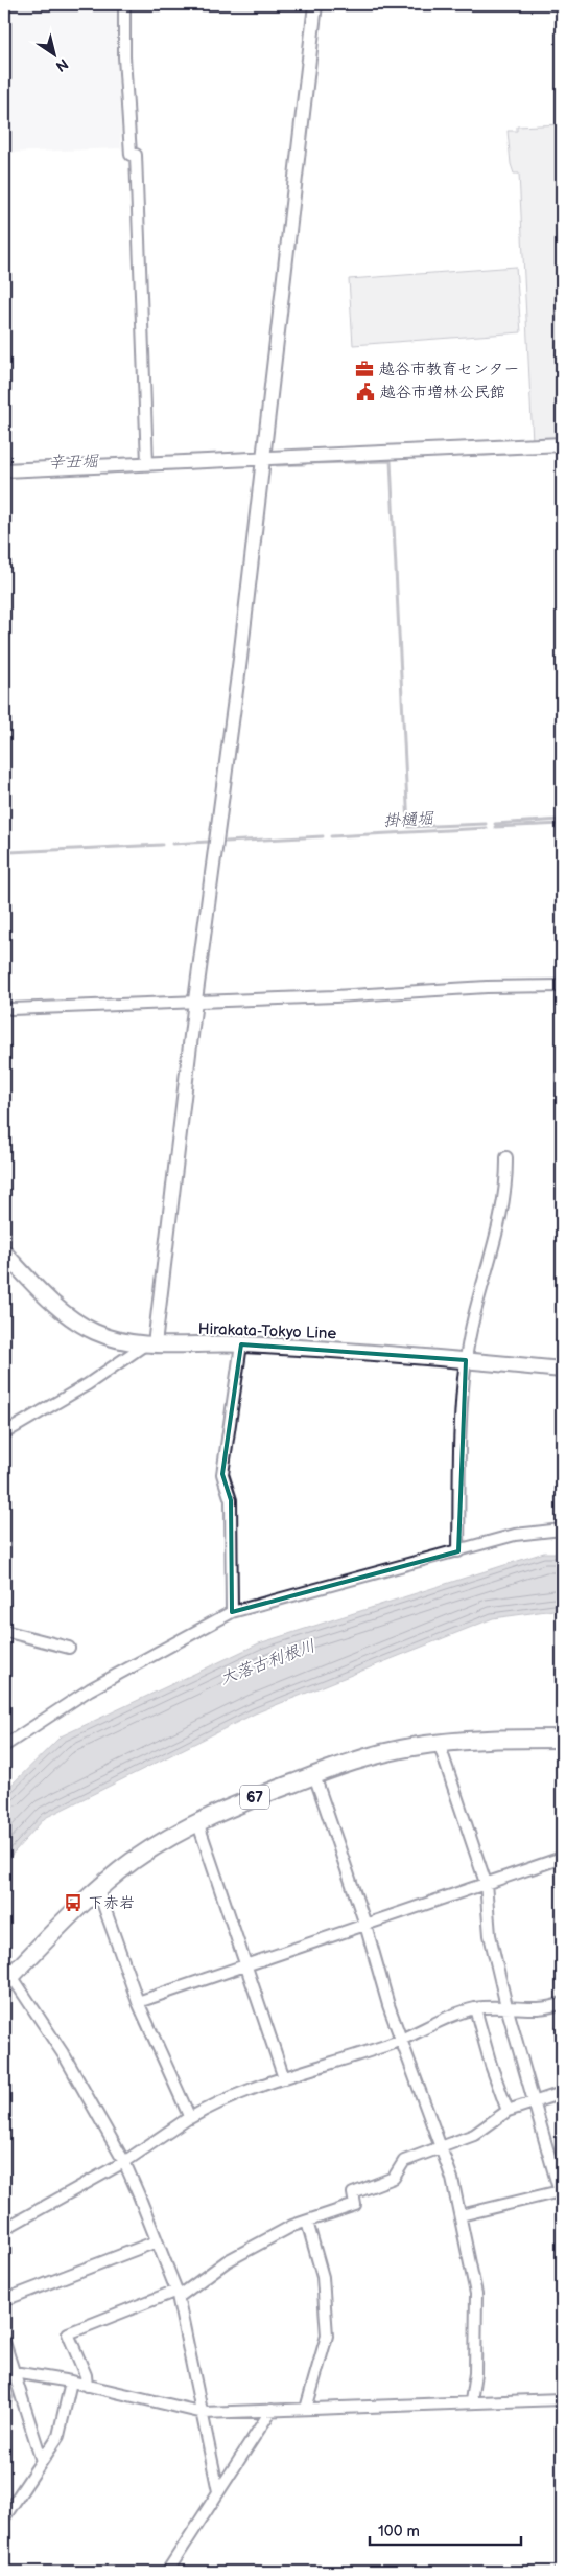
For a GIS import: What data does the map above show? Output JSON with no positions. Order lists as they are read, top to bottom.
{
  "streets": {
    "main road": ["Hirakata-Tokyo Line", "67"]
  },
  "water": ["辛丑堀", "掛樋堀", "大落古利根川"],
  "places": {
    "office": ["越谷市教育センター"],
    "public building": ["越谷市増林公民館"],
    "bus stop": ["下赤岩"]
  },
  "scale_bar": "100 m",
  "north": "bottom right"
}
